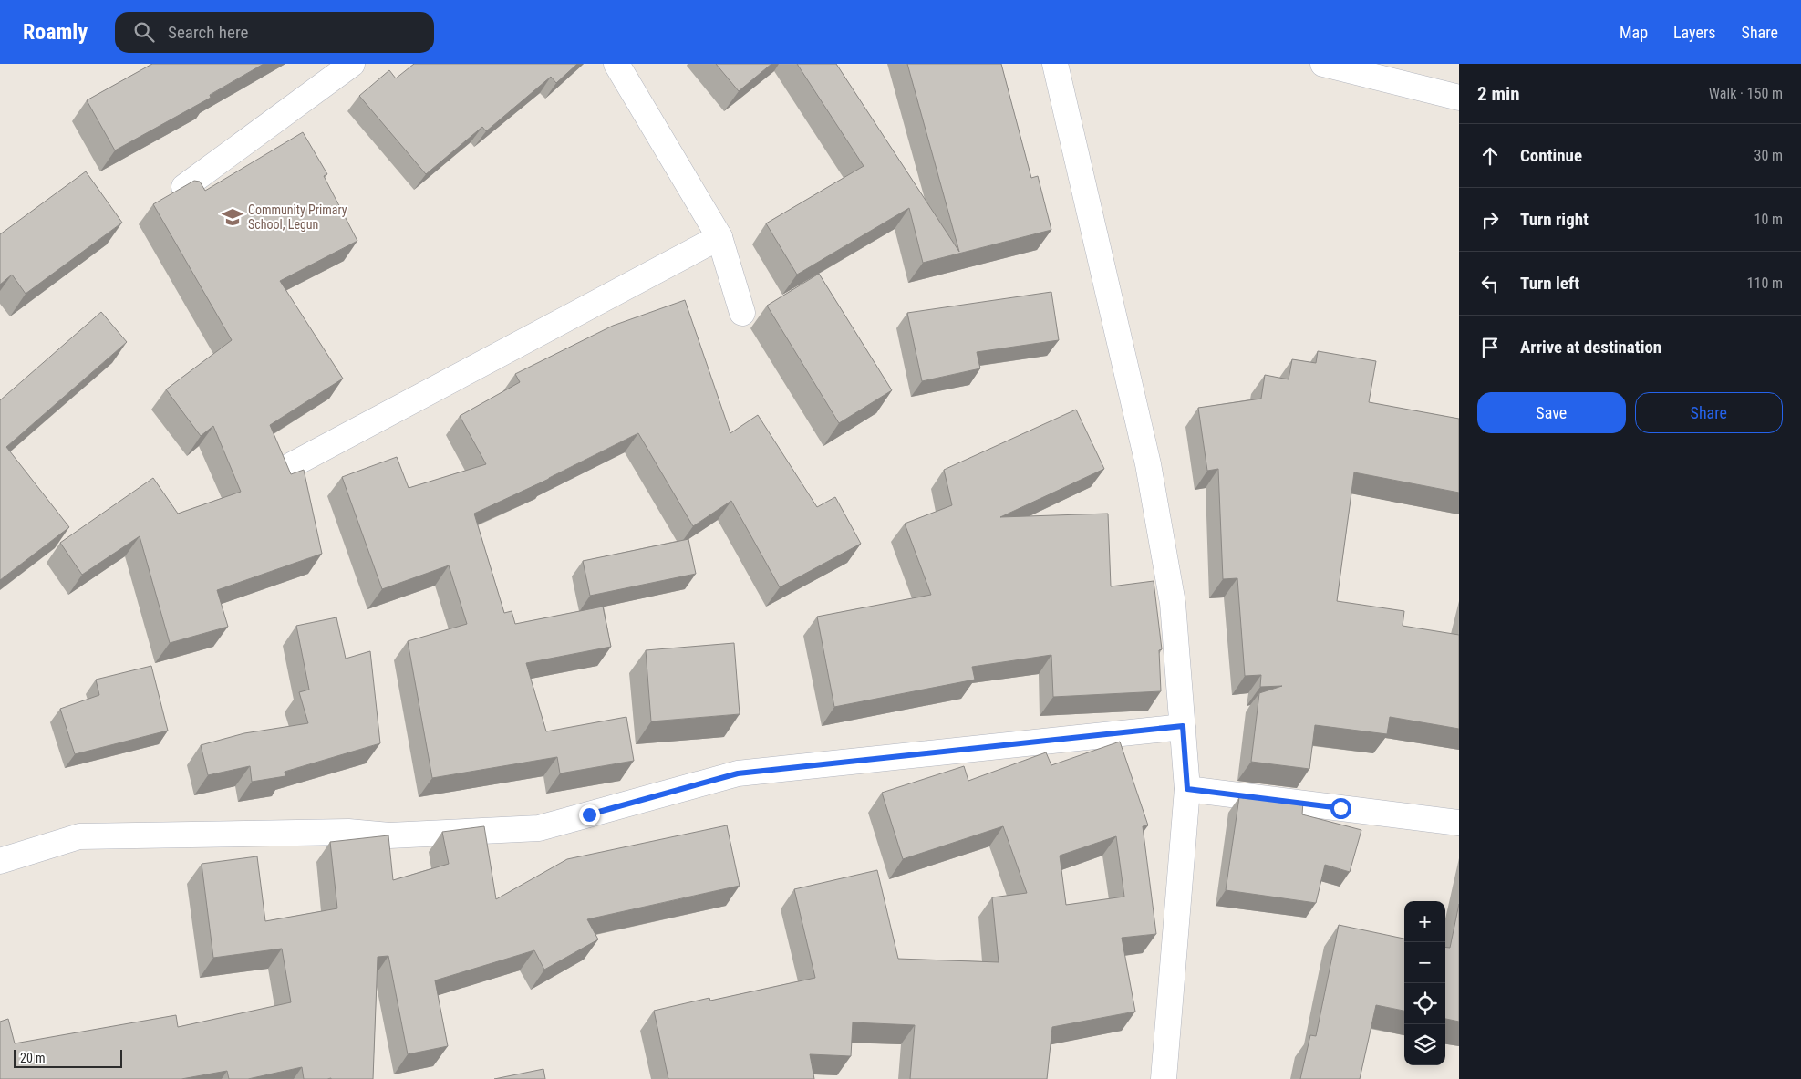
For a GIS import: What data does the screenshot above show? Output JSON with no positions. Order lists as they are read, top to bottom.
{
  "places": {
    "school or university": ["Community Primary School, Legun"]
  },
  "scale_bar": "20 m",
  "page": {
    "header": "Roamly",
    "search": "Search here",
    "nav": ["Map", "Layers", "Share"],
    "heading": ["2 min", "Walk · 150 m"],
    "list": [
      ["Continue", "30 m"],
      ["Turn right", "10 m"],
      ["Turn left", "110 m"],
      "Arrive at destination"
    ],
    "buttons": ["Save", "Share"],
    "map_buttons": ["+", "−"],
    "scale": "20 m"
  }
}
